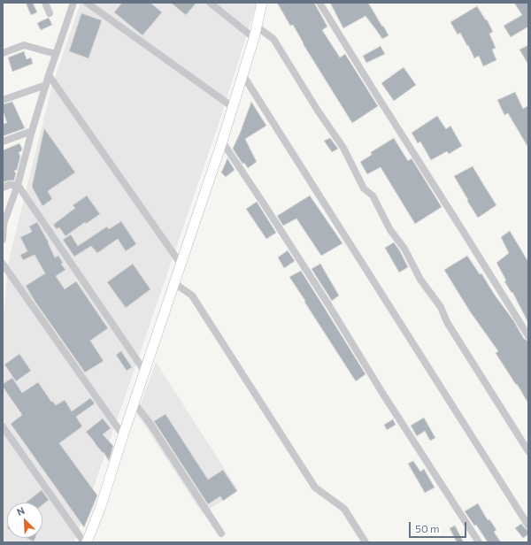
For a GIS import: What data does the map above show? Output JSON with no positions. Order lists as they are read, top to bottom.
{
  "scale_bar": "50 m",
  "north": "top left"
}
